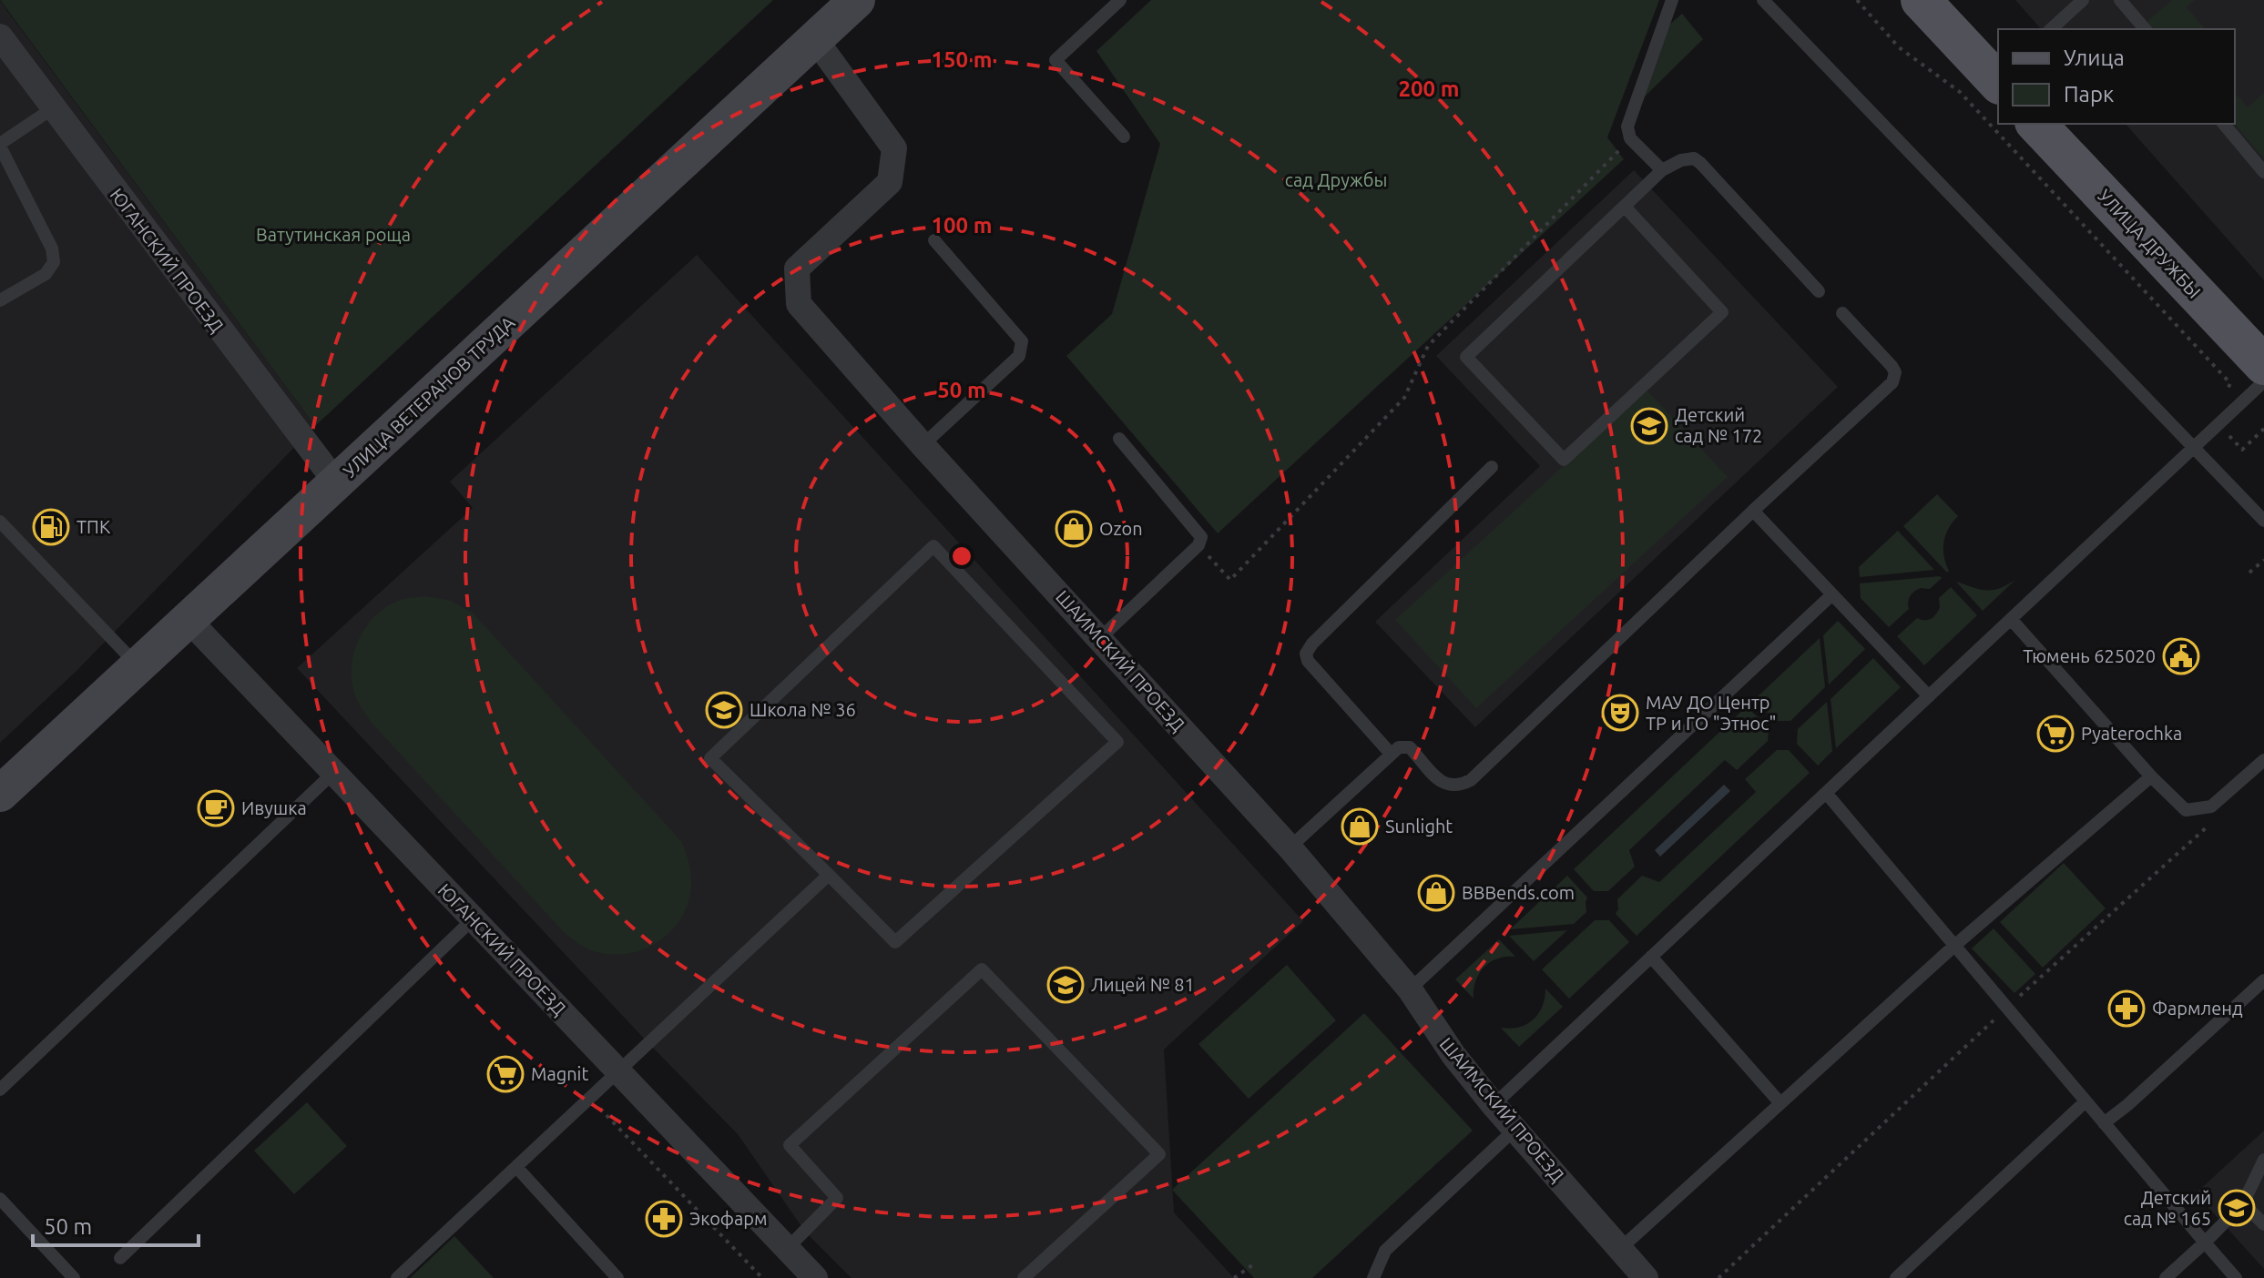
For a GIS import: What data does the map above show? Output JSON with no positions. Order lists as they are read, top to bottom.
{
  "streets": {
    "main road": ["УЛИЦА ДРУЖБЫ", "УЛИЦА ВЕТЕРАНОВ ТРУДА"],
    "street": ["ЮГАНСКИЙ ПРОЕЗД", "ШАИМСКИЙ ПРОЕЗД"]
  },
  "crossings": [
    ["ЮГАНСКИЙ ПРОЕЗД", "УЛИЦА ВЕТЕРАНОВ ТРУДА"],
    ["УЛИЦА ВЕТЕРАНОВ ТРУДА", "ШАИМСКИЙ ПРОЕЗД"]
  ],
  "parks": ["сад Дружбы", "Ватутинская роща"],
  "places": {
    "school or university": [
      "Детский сад № 172",
      "Школа № 36",
      "Лицей № 81",
      "Детский сад № 165"
    ],
    "fuel station": ["ТПК"],
    "shop": ["Ozon", "Sunlight", "BBBends.com"],
    "public building": ["Тюмень 625020"],
    "theatre": ["МАУ ДО Центр ТР и ГО \"Этнос\""],
    "supermarket": ["Pyaterochka", "Magnit"],
    "cafe": ["Ивушка"],
    "pharmacy": ["Фармленд", "Экофарм"]
  },
  "legend": ["Улица", "Парк"],
  "scale_bar": "50 m",
  "rings": [
    "150 m",
    "200 m",
    "100 m",
    "50 m"
  ]
}
